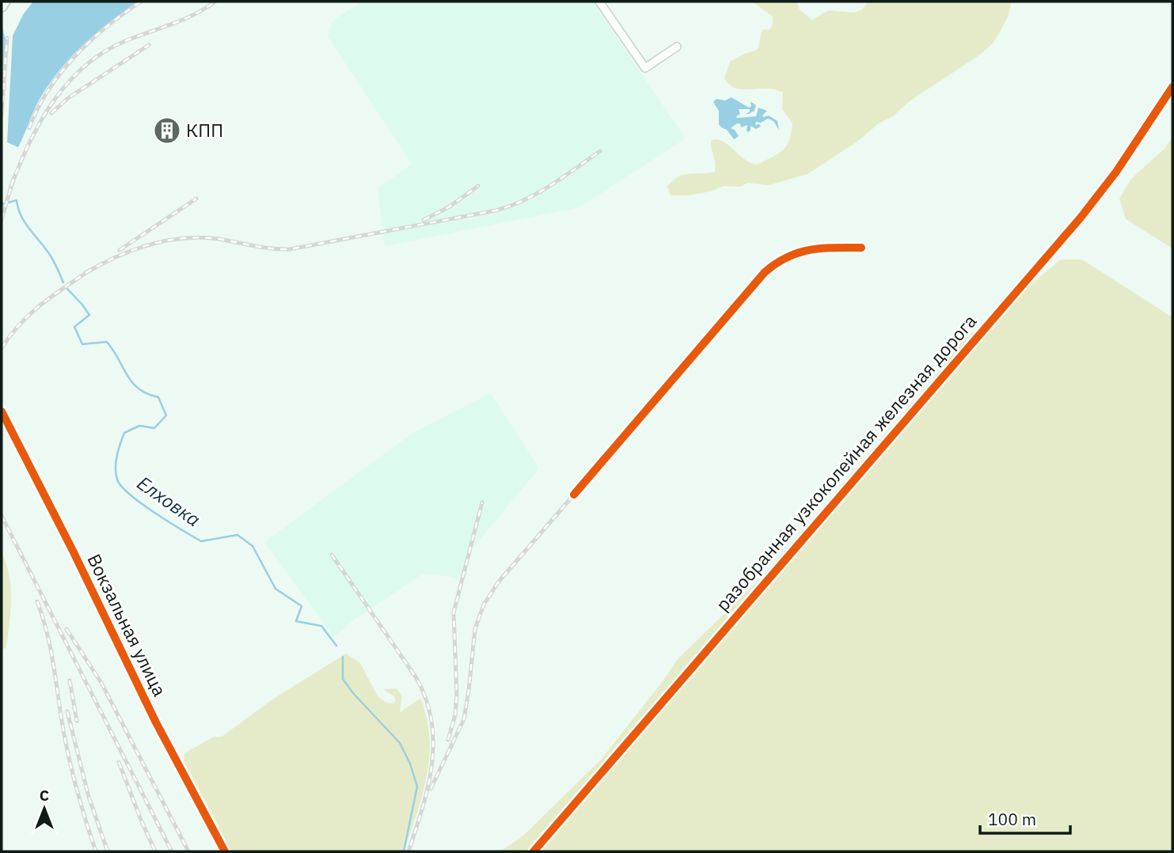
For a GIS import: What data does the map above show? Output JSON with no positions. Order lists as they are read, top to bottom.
{
  "streets": {
    "street": ["разобранная узкоколейная железная дорога", "Вокзальная улица"]
  },
  "water": ["Елховка"],
  "places": {
    "building": ["КПП"]
  },
  "scale_bar": "100 m",
  "north": "top"
}
